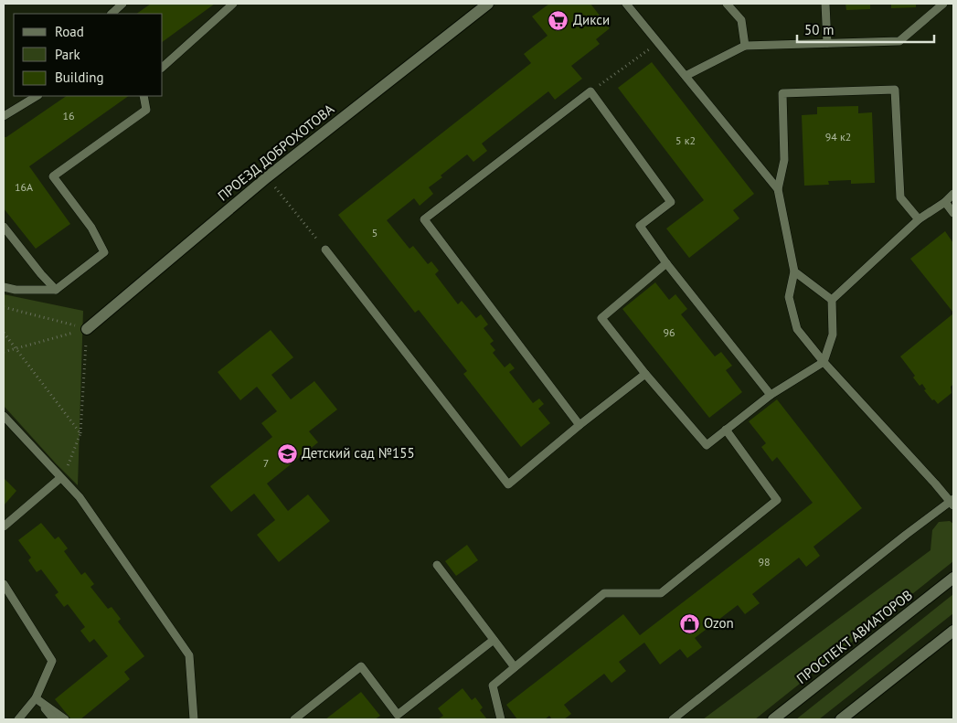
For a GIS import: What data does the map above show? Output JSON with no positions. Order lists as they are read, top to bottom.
{
  "streets": {
    "street": ["ПРОЕЗД ДОБРОХОТОВА", "ПРОСПЕКТ АВИАТОРОВ"]
  },
  "places": {
    "supermarket": ["Дикси"],
    "school or university": ["Детский сад №155"],
    "shop": ["Ozon"]
  },
  "house_numbers": [
    "16",
    "94 к2",
    "5 к2",
    "16А",
    "5",
    "96",
    "7",
    "98"
  ],
  "legend": ["Road", "Park", "Building"],
  "scale_bar": "50 m"
}
